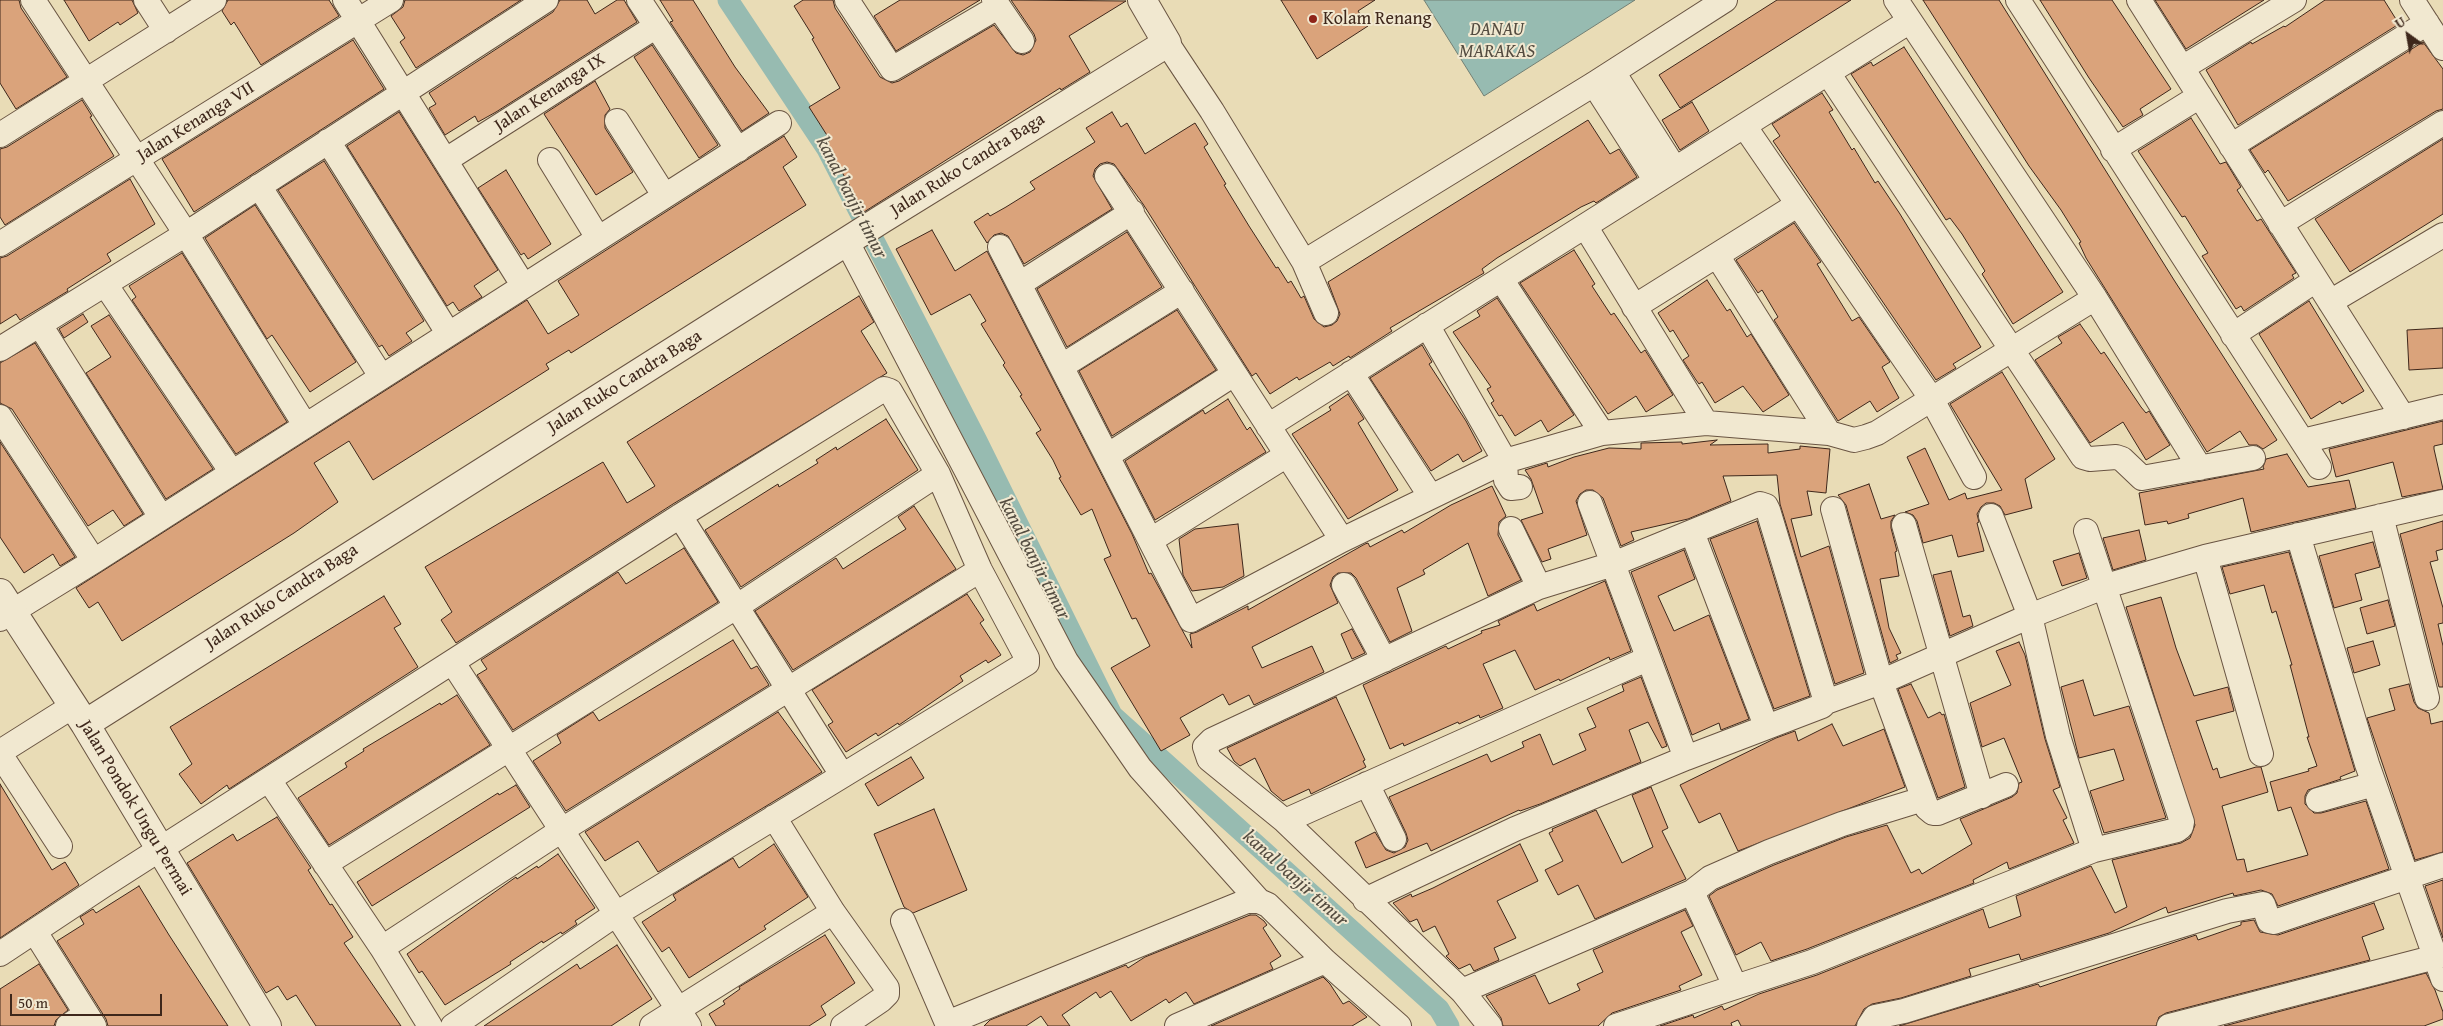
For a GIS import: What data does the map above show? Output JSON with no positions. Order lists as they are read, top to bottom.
{
  "streets": {
    "street": [
      "Jalan Kenanga IX",
      "Jalan Kenanga VII",
      "Jalan Ruko Candra Baga",
      "Jalan Pondok Ungu Permai"
    ]
  },
  "crossings": [
    ["Jalan Ruko Candra Baga", "Jalan Pondok Ungu Permai"]
  ],
  "water": ["DANAU MARAKAS", "kanal banjir timur"],
  "places": ["Kolam Renang"],
  "scale_bar": "50 m",
  "north": "top left"
}
